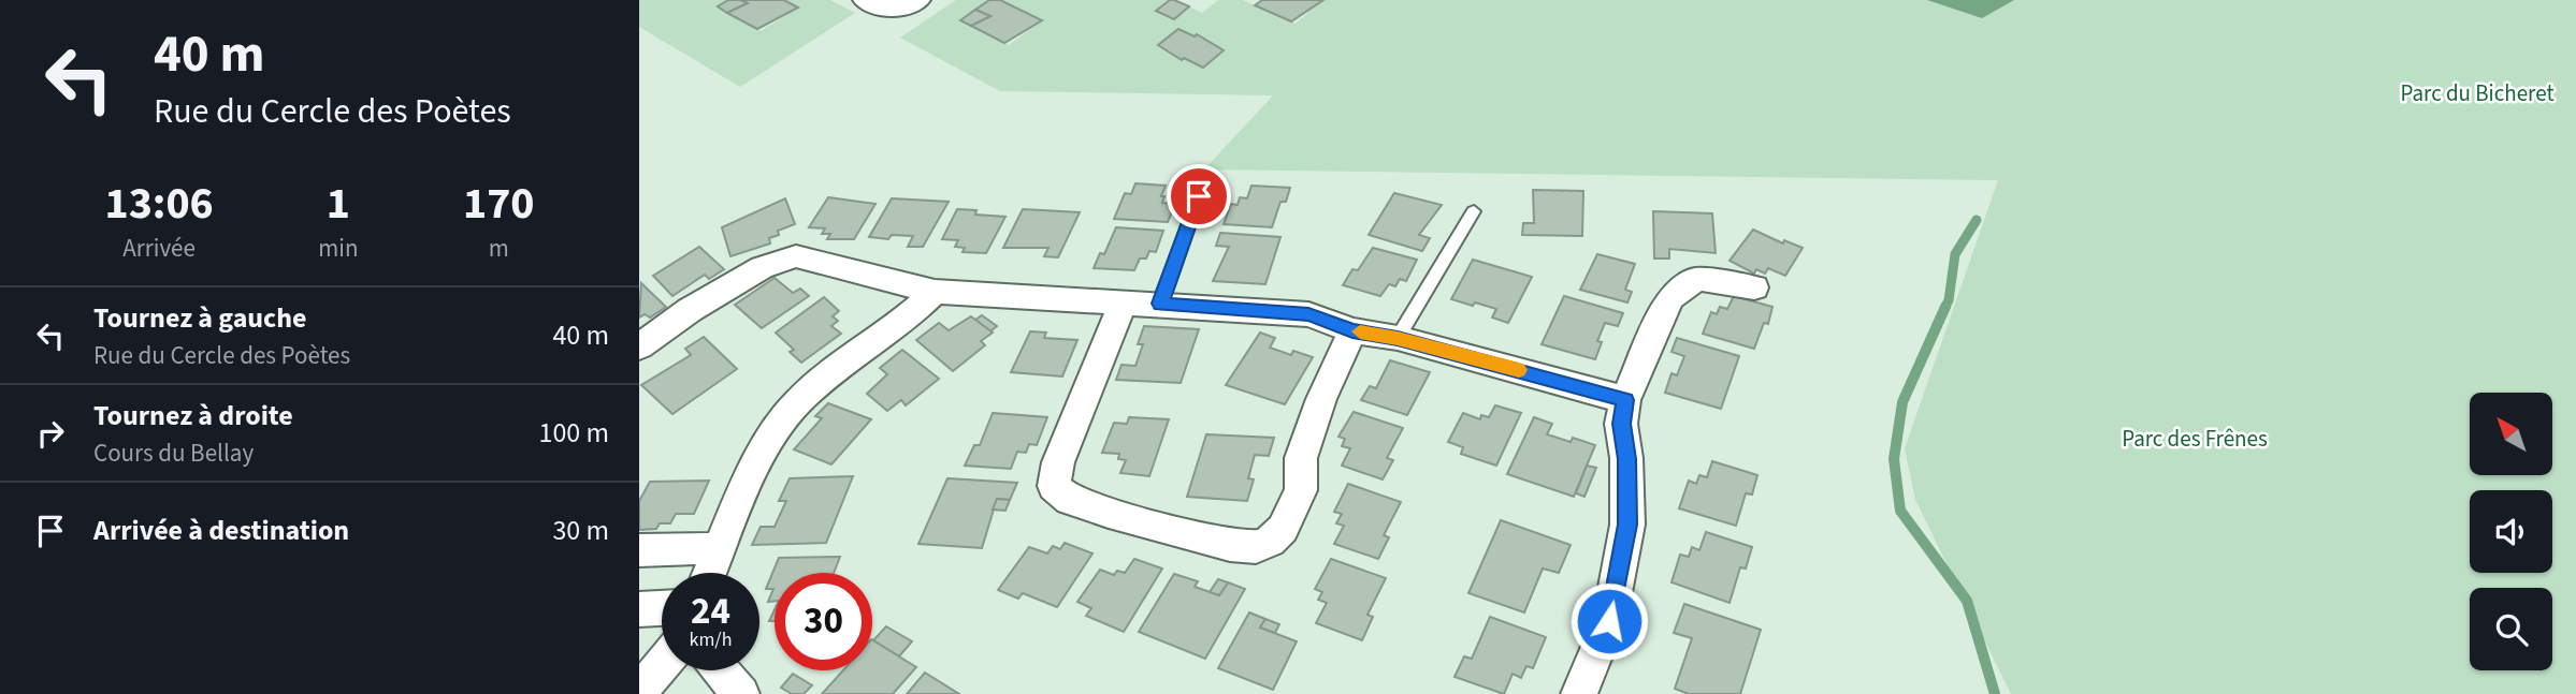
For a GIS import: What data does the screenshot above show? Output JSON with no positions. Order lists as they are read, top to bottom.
{
  "parks": ["Parc du Bicheret", "Parc des Frênes"],
  "north": "top left",
  "page": {
    "turn": ["40 m", "Rue du Cercle des Poètes"],
    "eta": [
      "13:06",
      "Arrivée",
      "1",
      "min",
      "170",
      "m"
    ],
    "list": [
      {
        "name": "Tournez à gauche",
        "note": "Rue du Cercle des Poètes",
        "value": "40 m"
      },
      {
        "name": "Tournez à droite",
        "note": "Cours du Bellay",
        "value": "100 m"
      },
      {
        "name": "Arrivée à destination",
        "value": "30 m"
      }
    ],
    "speed": "24 km/h",
    "limit": "30"
  }
}
